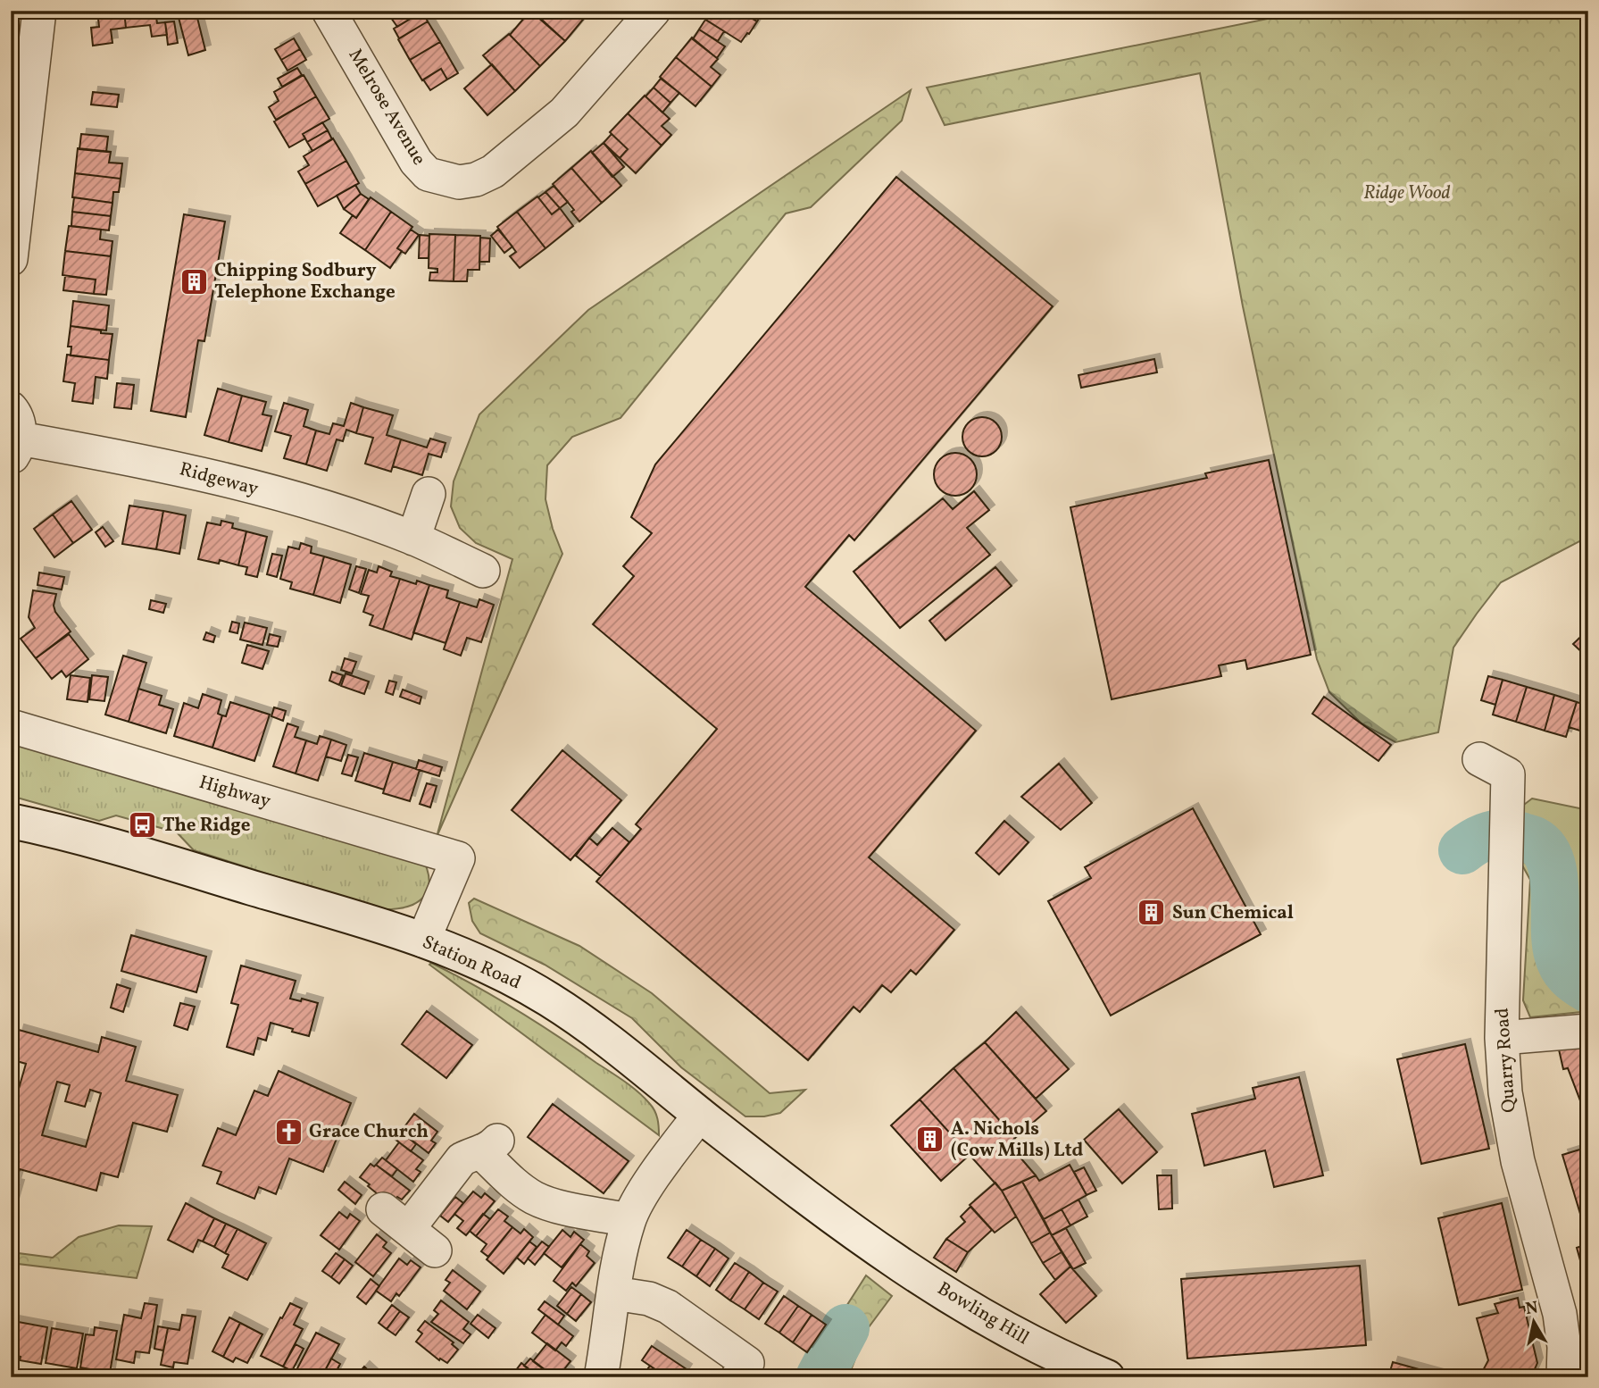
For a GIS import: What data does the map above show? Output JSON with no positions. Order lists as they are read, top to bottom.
{
  "streets": {
    "main road": ["Station Road", "Bowling Hill"],
    "street": [
      "Melrose Avenue",
      "Ridgeway",
      "Highway",
      "Quarry Road"
    ]
  },
  "crossings": [
    ["Highway", "Station Road"],
    ["Station Road", "Bowling Hill"]
  ],
  "parks": ["Ridge Wood"],
  "places": {
    "building": ["Chipping Sodbury Telephone Exchange", "Sun Chemical", "A. Nichols (Cow Mills) Ltd"],
    "bus stop": ["The Ridge"],
    "church": ["Grace Church"]
  },
  "north": "top"
}
